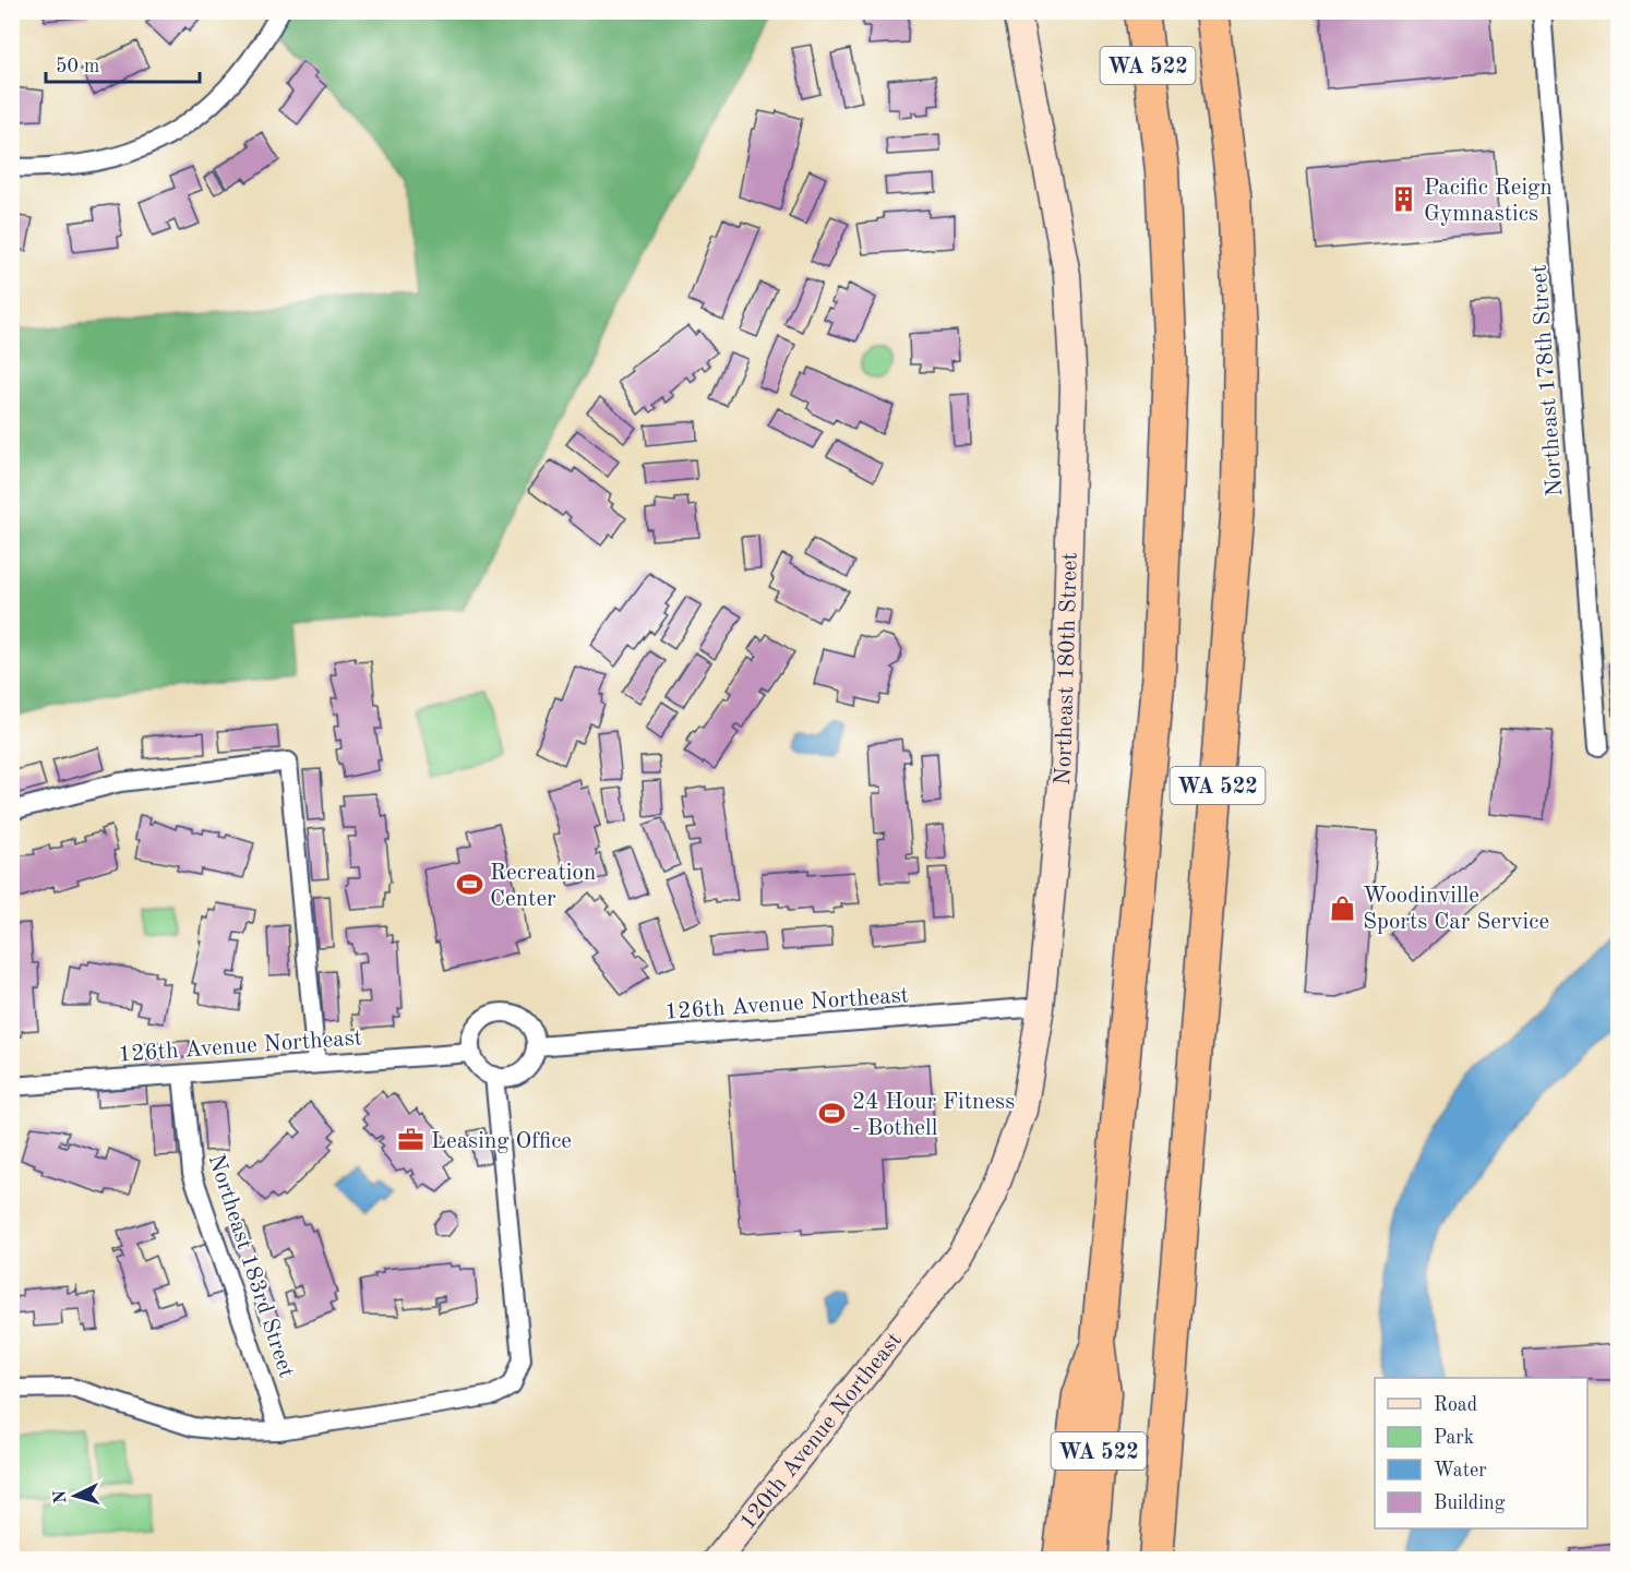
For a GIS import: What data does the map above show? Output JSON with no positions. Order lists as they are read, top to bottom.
{
  "streets": {
    "highway": ["WA 522"],
    "main road": ["Northeast 180th Street", "120th Avenue Northeast"],
    "street": ["Northeast 178th Street", "126th Avenue Northeast", "Northeast 183rd Street"]
  },
  "crossings": [
    ["Northeast 180th Street", "126th Avenue Northeast"],
    ["Northeast 180th Street", "120th Avenue Northeast"],
    ["126th Avenue Northeast", "Northeast 183rd Street"]
  ],
  "places": {
    "building": ["Pacific Reign Gymnastics"],
    "sports": ["Recreation Center", "24 Hour Fitness - Bothell"],
    "shop": ["Woodinville Sports Car Service"],
    "office": ["Leasing Office"]
  },
  "legend": [
    "Road",
    "Park",
    "Water",
    "Building"
  ],
  "scale_bar": "50 m",
  "north": "left"
}
